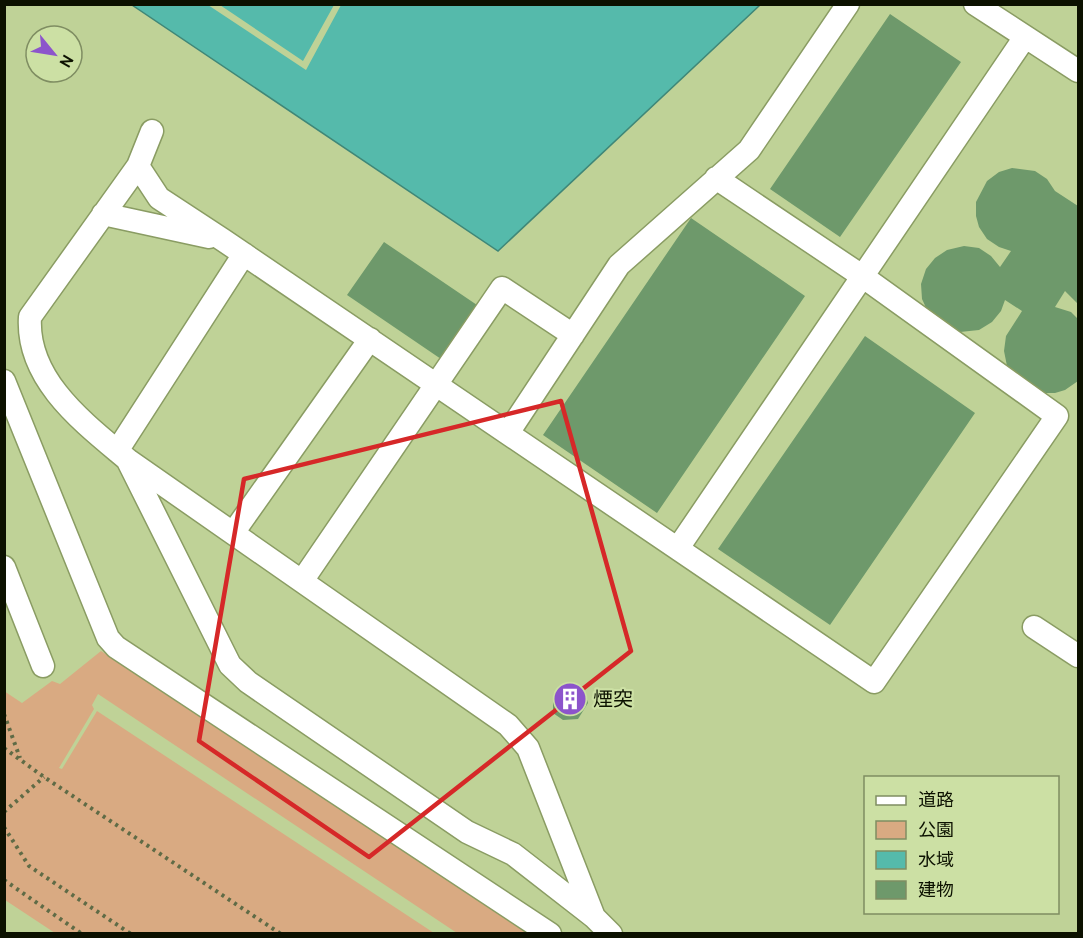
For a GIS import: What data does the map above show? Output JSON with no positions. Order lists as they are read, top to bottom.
{
  "places": {
    "building": ["煙突"]
  },
  "legend": [
    "道路",
    "公園",
    "水域",
    "建物"
  ],
  "north": "bottom right"
}
